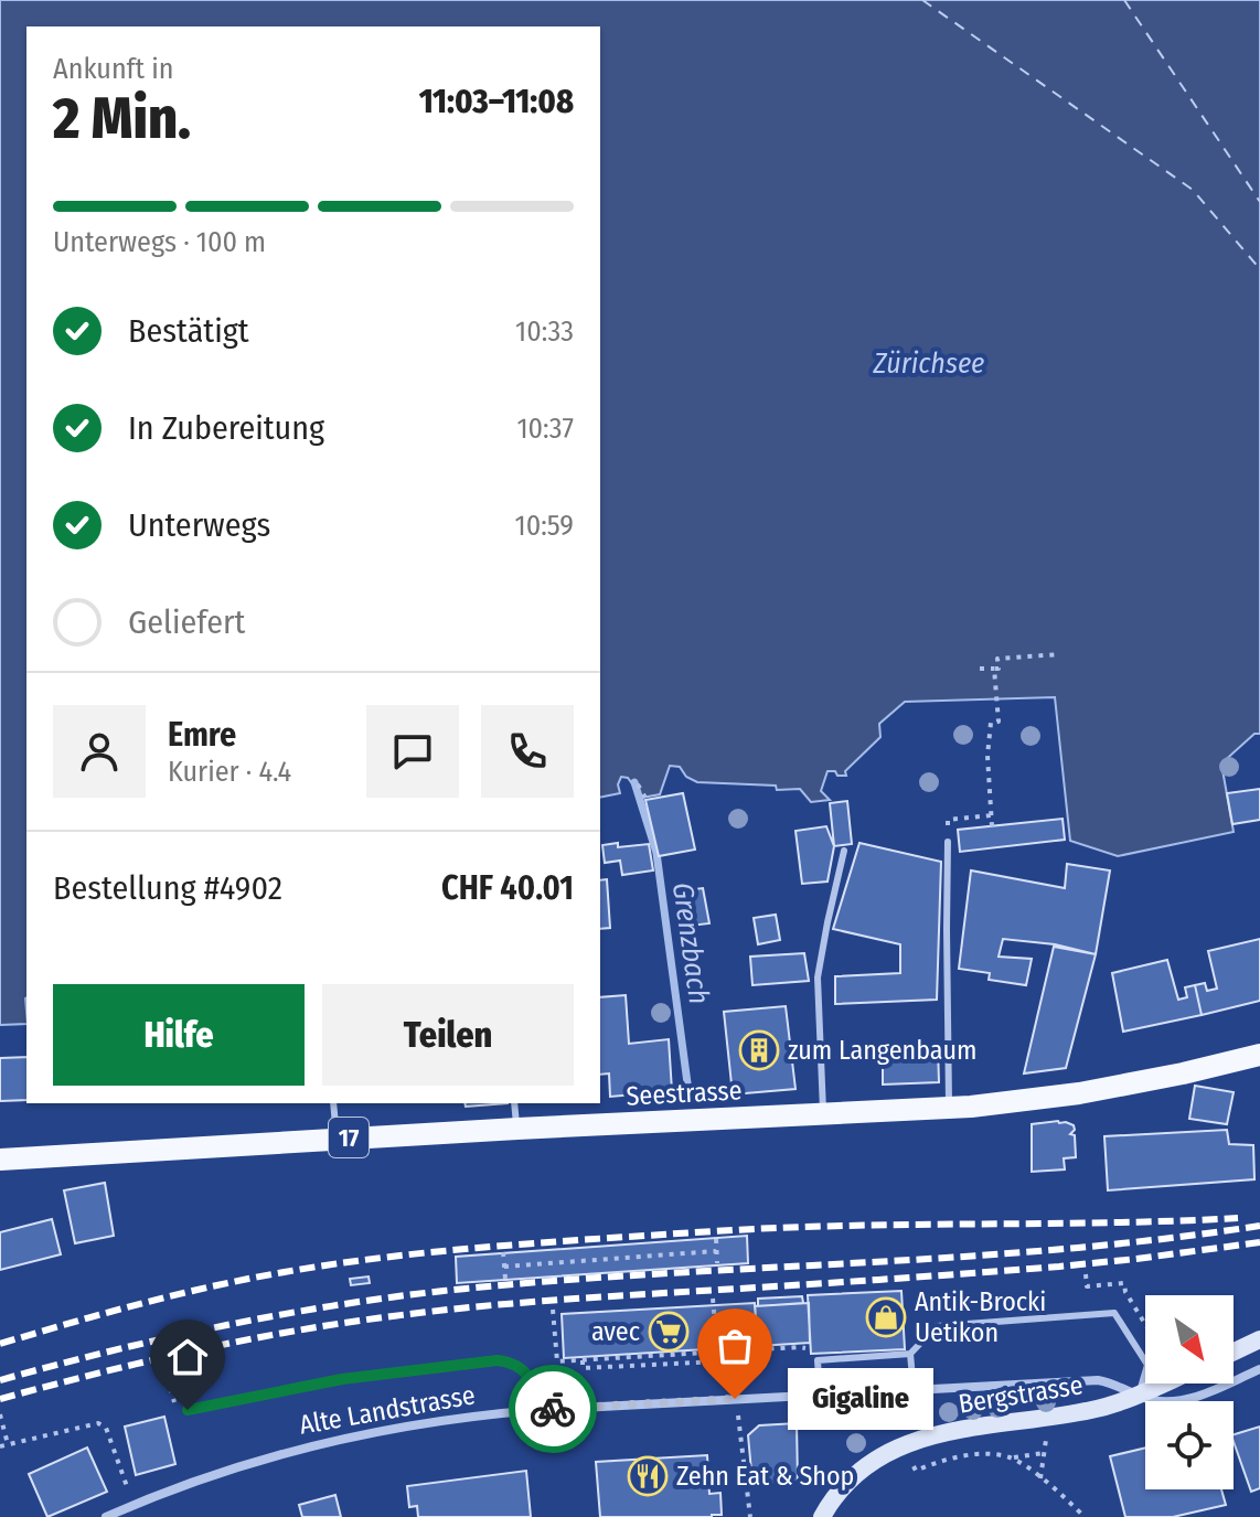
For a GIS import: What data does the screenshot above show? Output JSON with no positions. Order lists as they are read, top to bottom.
{
  "streets": {
    "main road": ["Seestrasse", "17"],
    "street": ["Bergstrasse", "Alte Landstrasse"]
  },
  "crossings": [
    ["Bergstrasse", "Alte Landstrasse"]
  ],
  "water": ["Zürichsee", "Grenzbach"],
  "places": {
    "building": ["zum Langenbaum"],
    "shop": ["Antik-Brocki Uetikon"],
    "supermarket": ["avec"],
    "other": ["Gigaline"],
    "restaurant": ["Zehn Eat & Shop"]
  },
  "north": "bottom right",
  "page": {
    "heading": ["2 Min.", "Ankunft in", "11:03–11:08"],
    "panel": [
      "Emre",
      "Kurier · 4.4",
      "Bestellung #4902",
      "CHF 40.01"
    ],
    "bar": "Unterwegs · 100 m",
    "list": [
      ["Bestätigt", "10:33"],
      ["In Zubereitung", "10:37"],
      ["Unterwegs", "10:59"],
      "Geliefert"
    ],
    "buttons": ["Hilfe", "Teilen"],
    "bubble": "Gigaline"
  }
}
